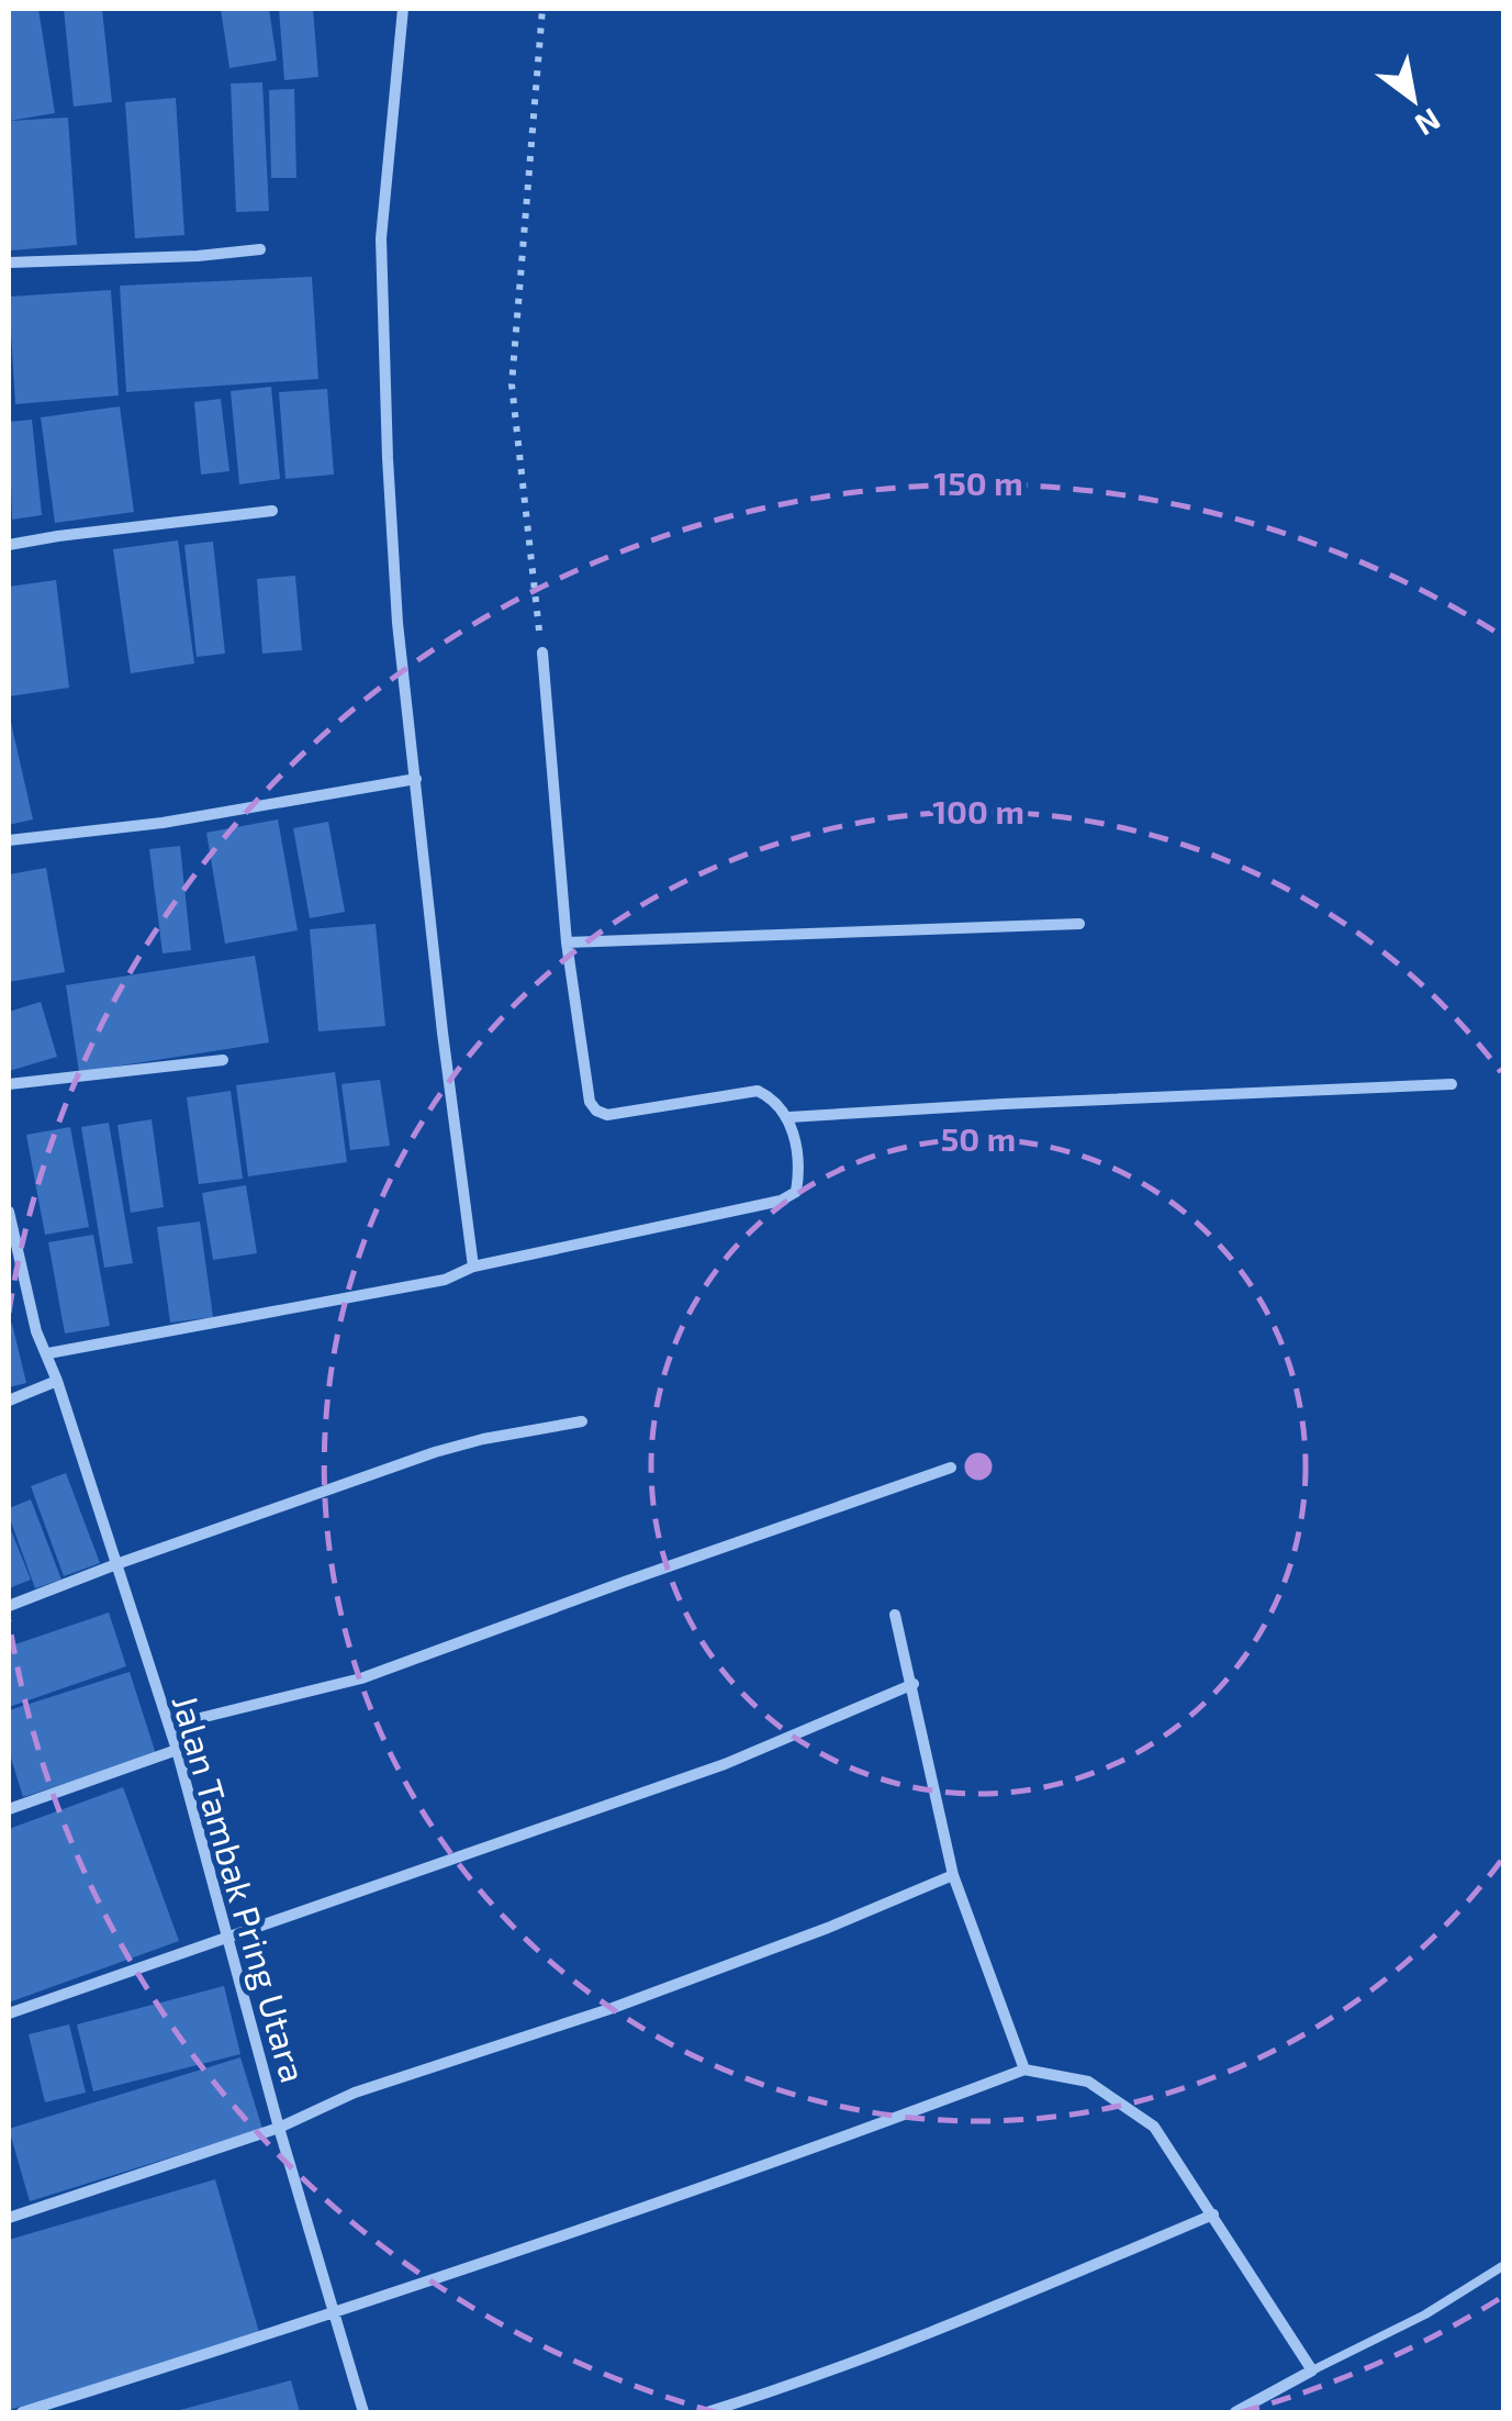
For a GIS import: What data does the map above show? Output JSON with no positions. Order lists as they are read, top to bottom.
{
  "streets": {
    "street": ["Jalan Tambak Pring Utara"]
  },
  "north": "bottom right",
  "rings": ["150 m", "100 m", "50 m"]
}
